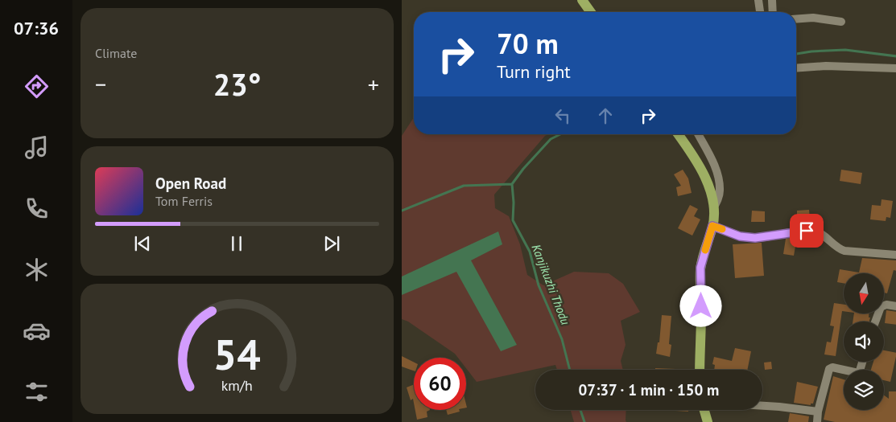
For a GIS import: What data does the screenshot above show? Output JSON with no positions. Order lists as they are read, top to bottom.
{
  "water": ["Kanjikuzhi Thodu"],
  "north": "bottom",
  "page": {
    "tabs": "07:36",
    "tile": "Climate",
    "turn": ["70 m", "Turn right"],
    "heat": ["−", "23°", "+"],
    "song": ["Open Road", "Tom Ferris"],
    "limit": "60",
    "trip": "07:37 · 1 min · 150 m",
    "gauge": ["54", "km/h"]
  }
}
